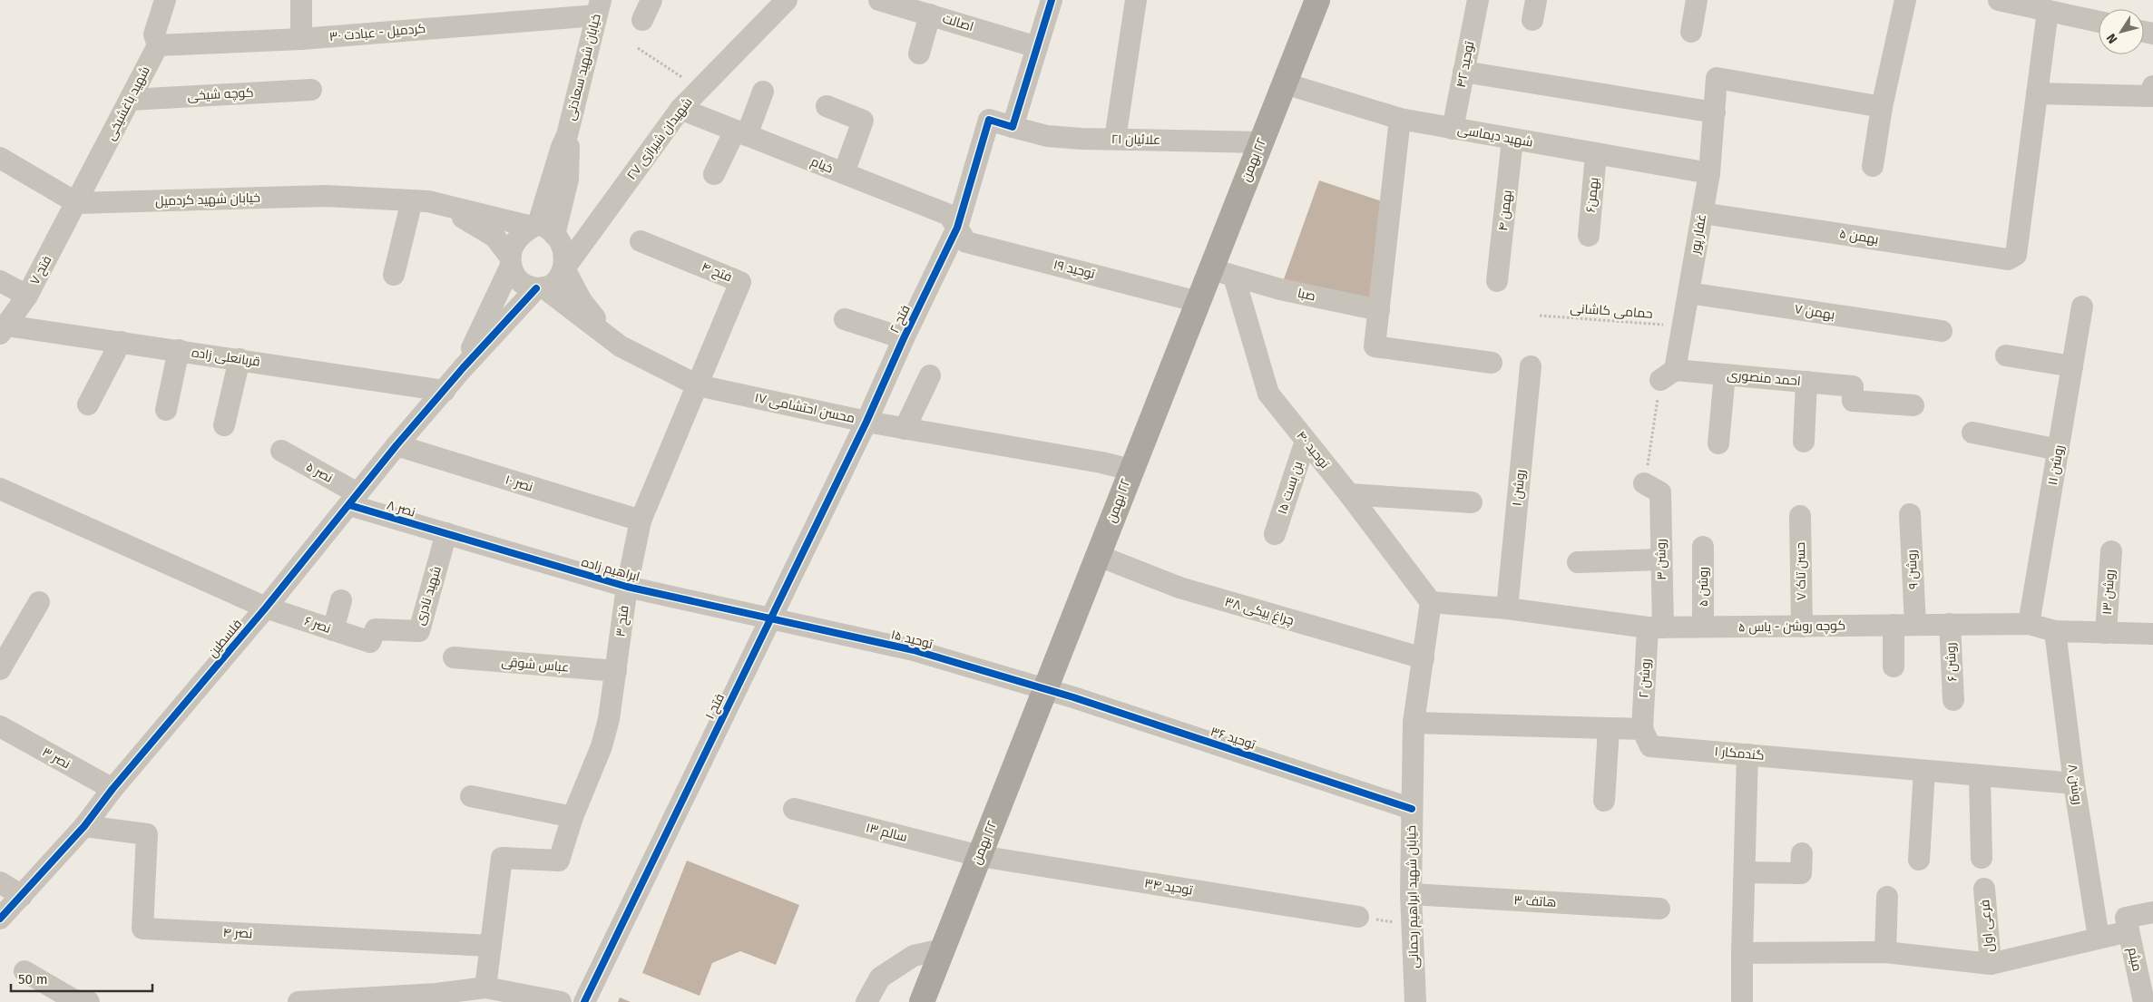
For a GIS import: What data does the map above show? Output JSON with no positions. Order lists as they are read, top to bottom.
{
  "streets": {
    "main road": ["٢٢ بهمن"],
    "street": [
      "اصالت",
      "کردمیل - عبادت ۳۰",
      "توحید ۴۲",
      "خیابان شهید سعادتی",
      "کوچه شیخی",
      "شهید باغشیخی",
      "شهید دیماسی",
      "شهیدان شیرازی ۲۷",
      "علائیان ۲۱",
      "خیام",
      "بهمن۶",
      "خیابان شهید کردمیل",
      "بهمن ۴",
      "غفار پور",
      "بهمن ۵",
      "توحید ۱۹",
      "فتح ۷",
      "فتح ۴",
      "صبا",
      "بهمن ۷",
      "فتح ۲",
      "قربانعلی زاده",
      "احمد منصوری",
      "محسن احتشامی ۱۷",
      "توحید ۴۰",
      "روشن ۱۱",
      "نصر ۵",
      "نصر ۱۰",
      "بن بست ۱۵",
      "روشن ۱",
      "نصر ۸",
      "روشن ۳",
      "ابراهیم زاده",
      "روشن ۹",
      "حسن تاک ۷",
      "روشن ۵",
      "روشن ۱۳",
      "شهید نادری",
      "چراغ بیکی ۳۸",
      "فتح ۳",
      "نصر ۶",
      "کوچه روشن - یاس ۵",
      "فلسطین",
      "توحید ۱۵",
      "روشن ۶",
      "عباس شوقی",
      "روشن ۲",
      "فتح ۱",
      "توحید ۳۶",
      "گندمکار ۱",
      "نصر ۳",
      "روشن ۸",
      "سالم ۱۳",
      "توحید ۳۴",
      "خیابان شهید ابراهیم رحمانی",
      "هاتف ۳",
      "فرعی اول",
      "نصر ۴",
      "میثم"
    ],
    "path": ["حمامی کاشانی"]
  },
  "crossings": [
    ["کردمیل - عبادت ۳۰", "خیابان شهید سعادتی"],
    ["کردمیل - عبادت ۳۰", "شهید باغشیخی"],
    ["توحید ۴۲", "شهید دیماسی"],
    ["خیابان شهید سعادتی", "شهیدان شیرازی ۲۷"],
    ["خیابان شهید سعادتی", "محسن احتشامی ۱۷"],
    ["کوچه شیخی", "شهید باغشیخی"],
    ["شهید باغشیخی", "خیابان شهید کردمیل"],
    ["شهید باغشیخی", "فتح ۷"],
    ["شهید دیماسی", "٢٢ بهمن"],
    ["شهید دیماسی", "بهمن۶"],
    ["شهید دیماسی", "بهمن ۴"],
    ["شهید دیماسی", "غفار پور"],
    ["شهیدان شیرازی ۲۷", "خیام"],
    ["شهیدان شیرازی ۲۷", "محسن احتشامی ۱۷"],
    ["علائیان ۲۱", "٢٢ بهمن"],
    ["علائیان ۲۱", "خیام"],
    ["علائیان ۲۱", "توحید ۱۹"],
    ["علائیان ۲۱", "فتح ۲"],
    ["٢٢ بهمن", "توحید ۱۹"],
    ["٢٢ بهمن", "صبا"],
    ["٢٢ بهمن", "محسن احتشامی ۱۷"],
    ["٢٢ بهمن", "توحید ۴۰"],
    ["٢٢ بهمن", "چراغ بیکی ۳۸"],
    ["٢٢ بهمن", "توحید ۱۵"],
    ["٢٢ بهمن", "توحید ۳۶"],
    ["٢٢ بهمن", "سالم ۱۳"],
    ["٢٢ بهمن", "توحید ۳۴"],
    ["خیام", "توحید ۱۹"],
    ["خیام", "فتح ۲"],
    ["خیابان شهید کردمیل", "فتح ۷"],
    ["غفار پور", "بهمن ۵"],
    ["غفار پور", "حمامی کاشانی"],
    ["غفار پور", "بهمن ۷"],
    ["غفار پور", "احمد منصوری"],
    ["توحید ۱۹", "فتح ۲"],
    ["فتح ۷", "قربانعلی زاده"],
    ["فتح ۴", "محسن احتشامی ۱۷"],
    ["فتح ۴", "فتح ۳"],
    ["صبا", "توحید ۴۰"],
    ["فتح ۲", "محسن احتشامی ۱۷"],
    ["فتح ۲", "فتح ۱"],
    ["قربانعلی زاده", "فلسطین"],
    ["محسن احتشامی ۱۷", "فتح ۳"],
    ["محسن احتشامی ۱۷", "فتح ۱"],
    ["توحید ۴۰", "بن بست ۱۵"],
    ["توحید ۴۰", "کوچه روشن - یاس ۵"],
    ["توحید ۴۰", "خیابان شهید ابراهیم رحمانی"],
    ["روشن ۱۱", "کوچه روشن - یاس ۵"],
    ["نصر ۵", "نصر ۸"],
    ["نصر ۵", "فلسطین"],
    ["نصر ۱۰", "فتح ۳"],
    ["نصر ۱۰", "فلسطین"],
    ["روشن ۱", "کوچه روشن - یاس ۵"],
    ["نصر ۸", "ابراهیم زاده"],
    ["نصر ۸", "شهید نادری"],
    ["نصر ۸", "فلسطین"],
    ["روشن ۳", "کوچه روشن - یاس ۵"],
    ["روشن ۳", "روشن ۲"],
    ["ابراهیم زاده", "شهید نادری"],
    ["ابراهیم زاده", "فتح ۳"],
    ["ابراهیم زاده", "توحید ۱۵"],
    ["ابراهیم زاده", "فتح ۱"],
    ["روشن ۹", "کوچه روشن - یاس ۵"],
    ["حسن تاک ۷", "کوچه روشن - یاس ۵"],
    ["روشن ۵", "کوچه روشن - یاس ۵"],
    ["روشن ۱۳", "کوچه روشن - یاس ۵"],
    ["شهید نادری", "نصر ۶"],
    ["چراغ بیکی ۳۸", "خیابان شهید ابراهیم رحمانی"],
    ["فتح ۳", "عباس شوقی"],
    ["فتح ۳", "نصر ۴"],
    ["نصر ۶", "فلسطین"],
    ["کوچه روشن - یاس ۵", "روشن ۶"],
    ["کوچه روشن - یاس ۵", "روشن ۲"],
    ["کوچه روشن - یاس ۵", "روشن ۸"],
    ["کوچه روشن - یاس ۵", "خیابان شهید ابراهیم رحمانی"],
    ["فلسطین", "نصر ۳"],
    ["فلسطین", "نصر ۴"],
    ["توحید ۱۵", "فتح ۱"],
    ["توحید ۱۵", "توحید ۳۶"],
    ["روشن ۲", "گندمکار ۱"],
    ["توحید ۳۶", "خیابان شهید ابراهیم رحمانی"],
    ["گندمکار ۱", "روشن ۸"],
    ["سالم ۱۳", "توحید ۳۴"],
    ["خیابان شهید ابراهیم رحمانی", "هاتف ۳"]
  ],
  "scale_bar": "50 m",
  "north": "bottom left"
}
